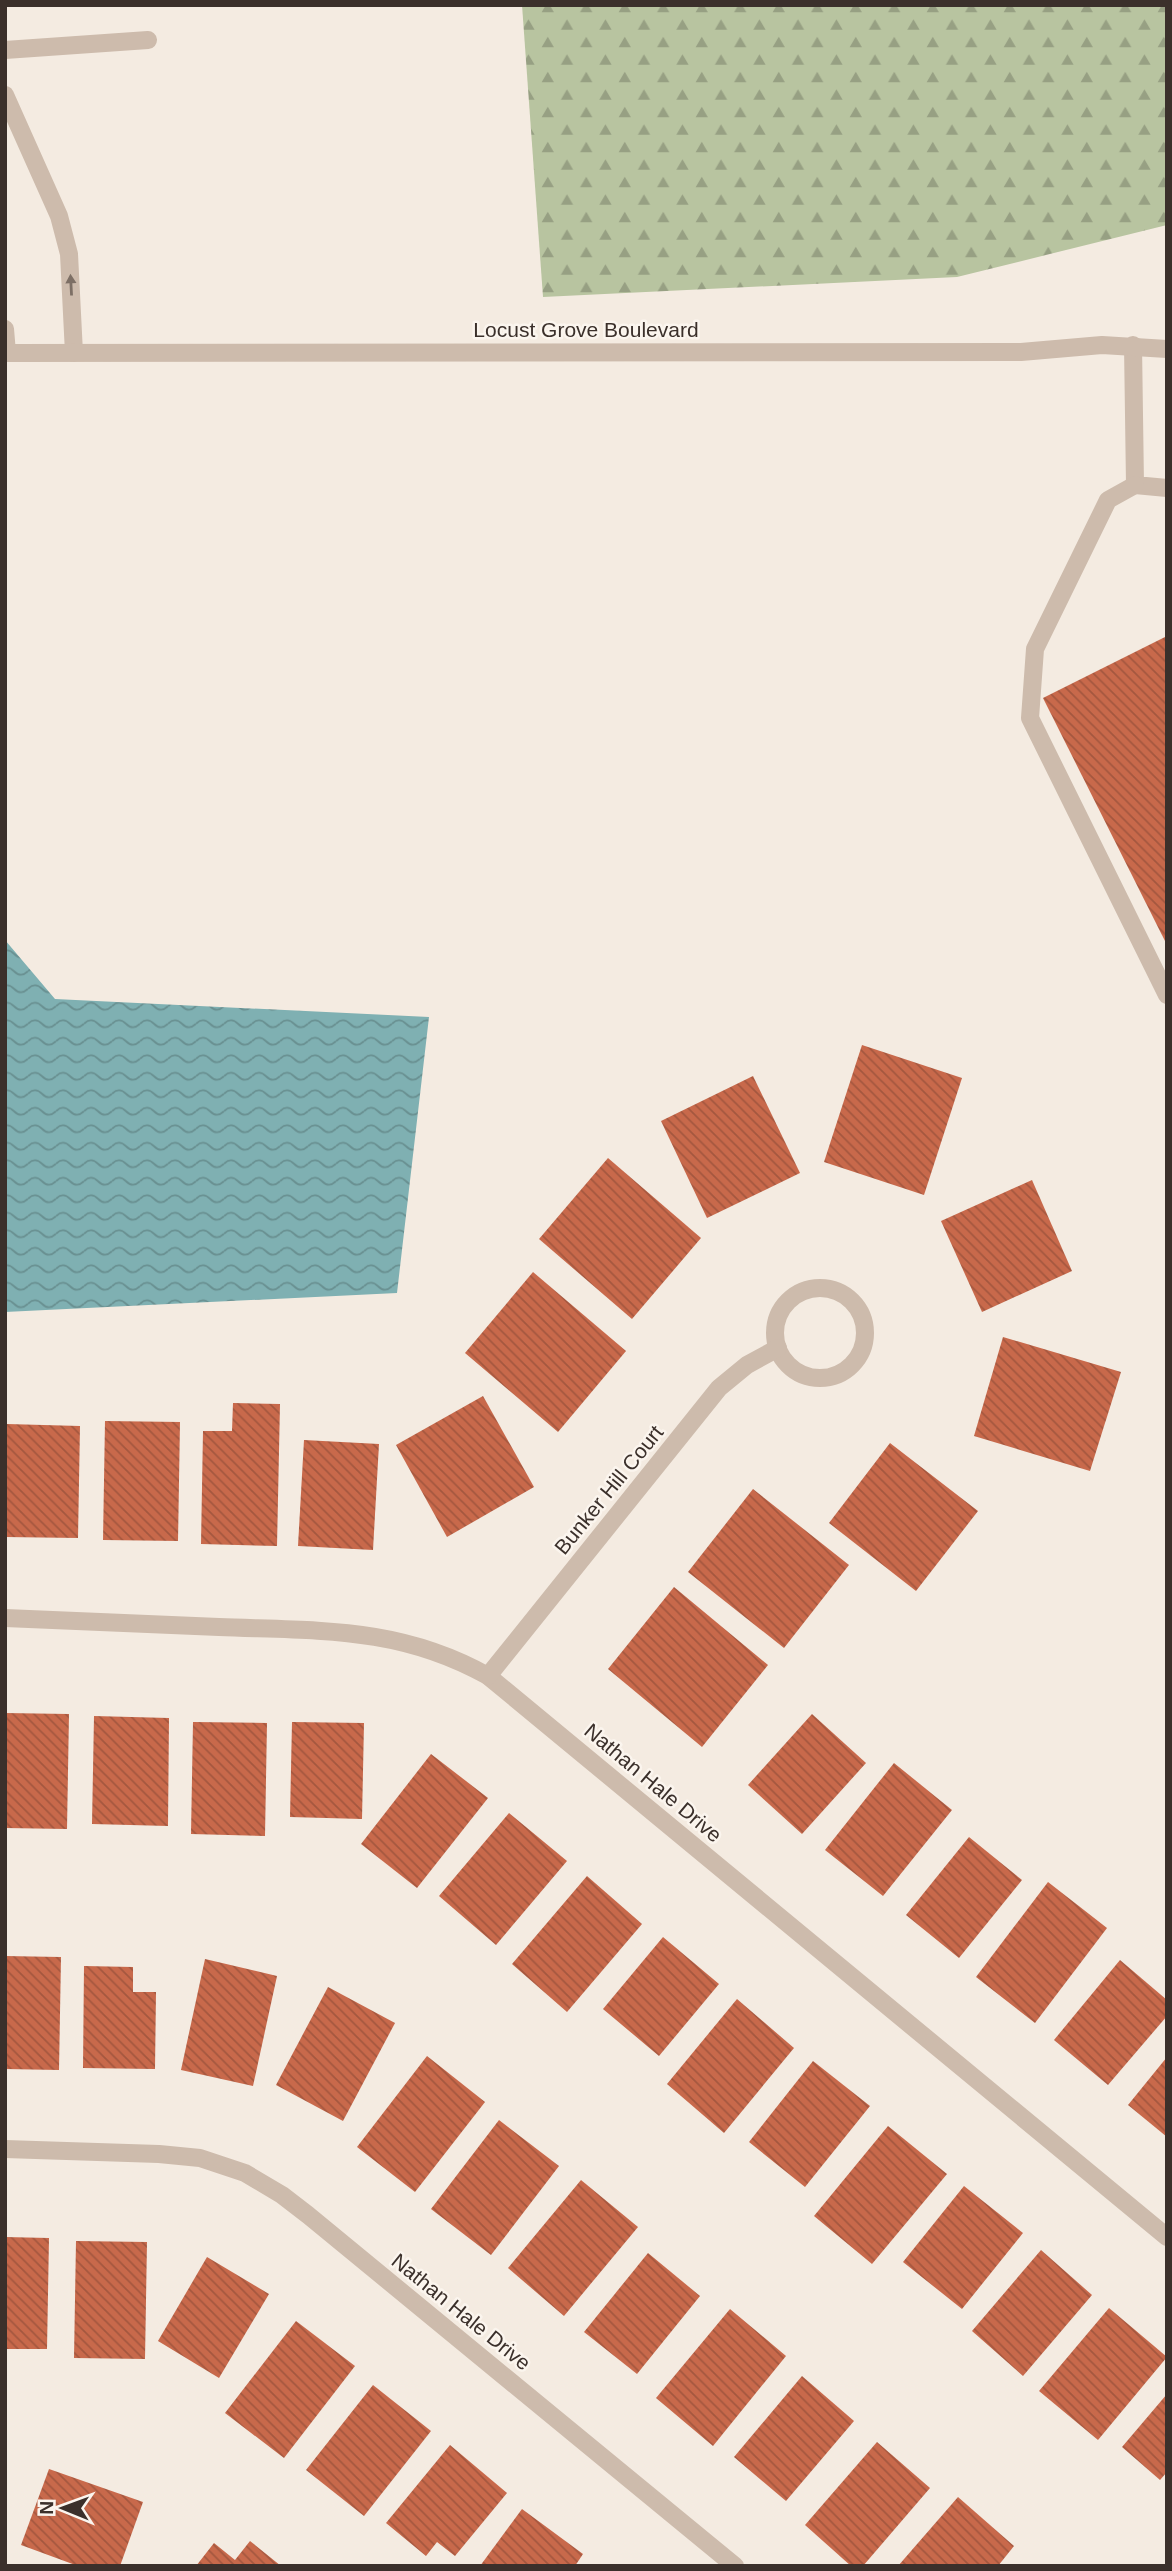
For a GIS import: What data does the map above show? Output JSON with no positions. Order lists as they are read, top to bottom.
{
  "streets": {
    "street": ["Locust Grove Boulevard", "Bunker Hill Court", "Nathan Hale Drive"]
  },
  "crossings": [
    ["Bunker Hill Court", "Nathan Hale Drive"]
  ],
  "north": "left"
}
